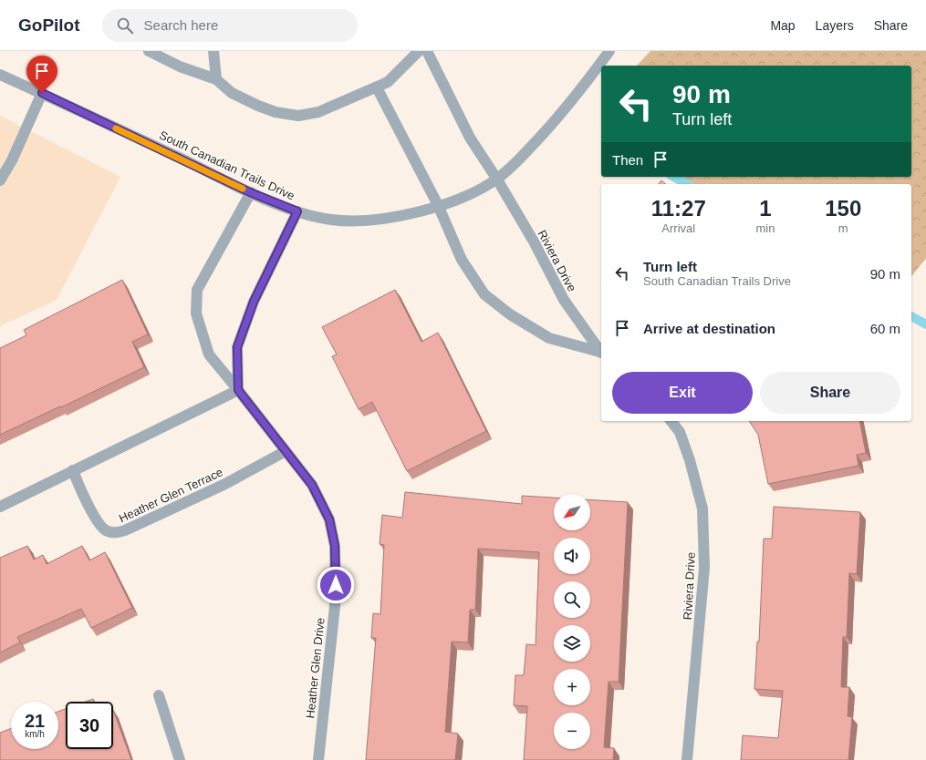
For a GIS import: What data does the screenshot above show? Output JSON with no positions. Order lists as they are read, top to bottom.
{
  "streets": {
    "street": [
      "South Canadian Trails Drive",
      "Riviera Drive",
      "Heather Glen Terrace",
      "Heather Glen Drive"
    ]
  },
  "crossings": [
    ["South Canadian Trails Drive", "Riviera Drive"],
    ["South Canadian Trails Drive", "Heather Glen Drive"],
    ["Heather Glen Terrace", "Heather Glen Drive"]
  ],
  "north": "bottom left",
  "page": {
    "header": "GoPilot",
    "search": "Search here",
    "nav": ["Map", "Layers", "Share"],
    "turn": ["90 m", "Turn left"],
    "then": "Then",
    "eta": [
      "11:27",
      "Arrival",
      "1",
      "min",
      "150",
      "m"
    ],
    "list": [
      {
        "name": "Turn left",
        "note": "South Canadian Trails Drive",
        "value": "90 m"
      },
      {
        "name": "Arrive at destination",
        "value": "60 m"
      }
    ],
    "buttons": ["Exit", "Share"],
    "map_buttons": ["+", "−"],
    "speed": "21 km/h",
    "limit": "30"
  }
}
